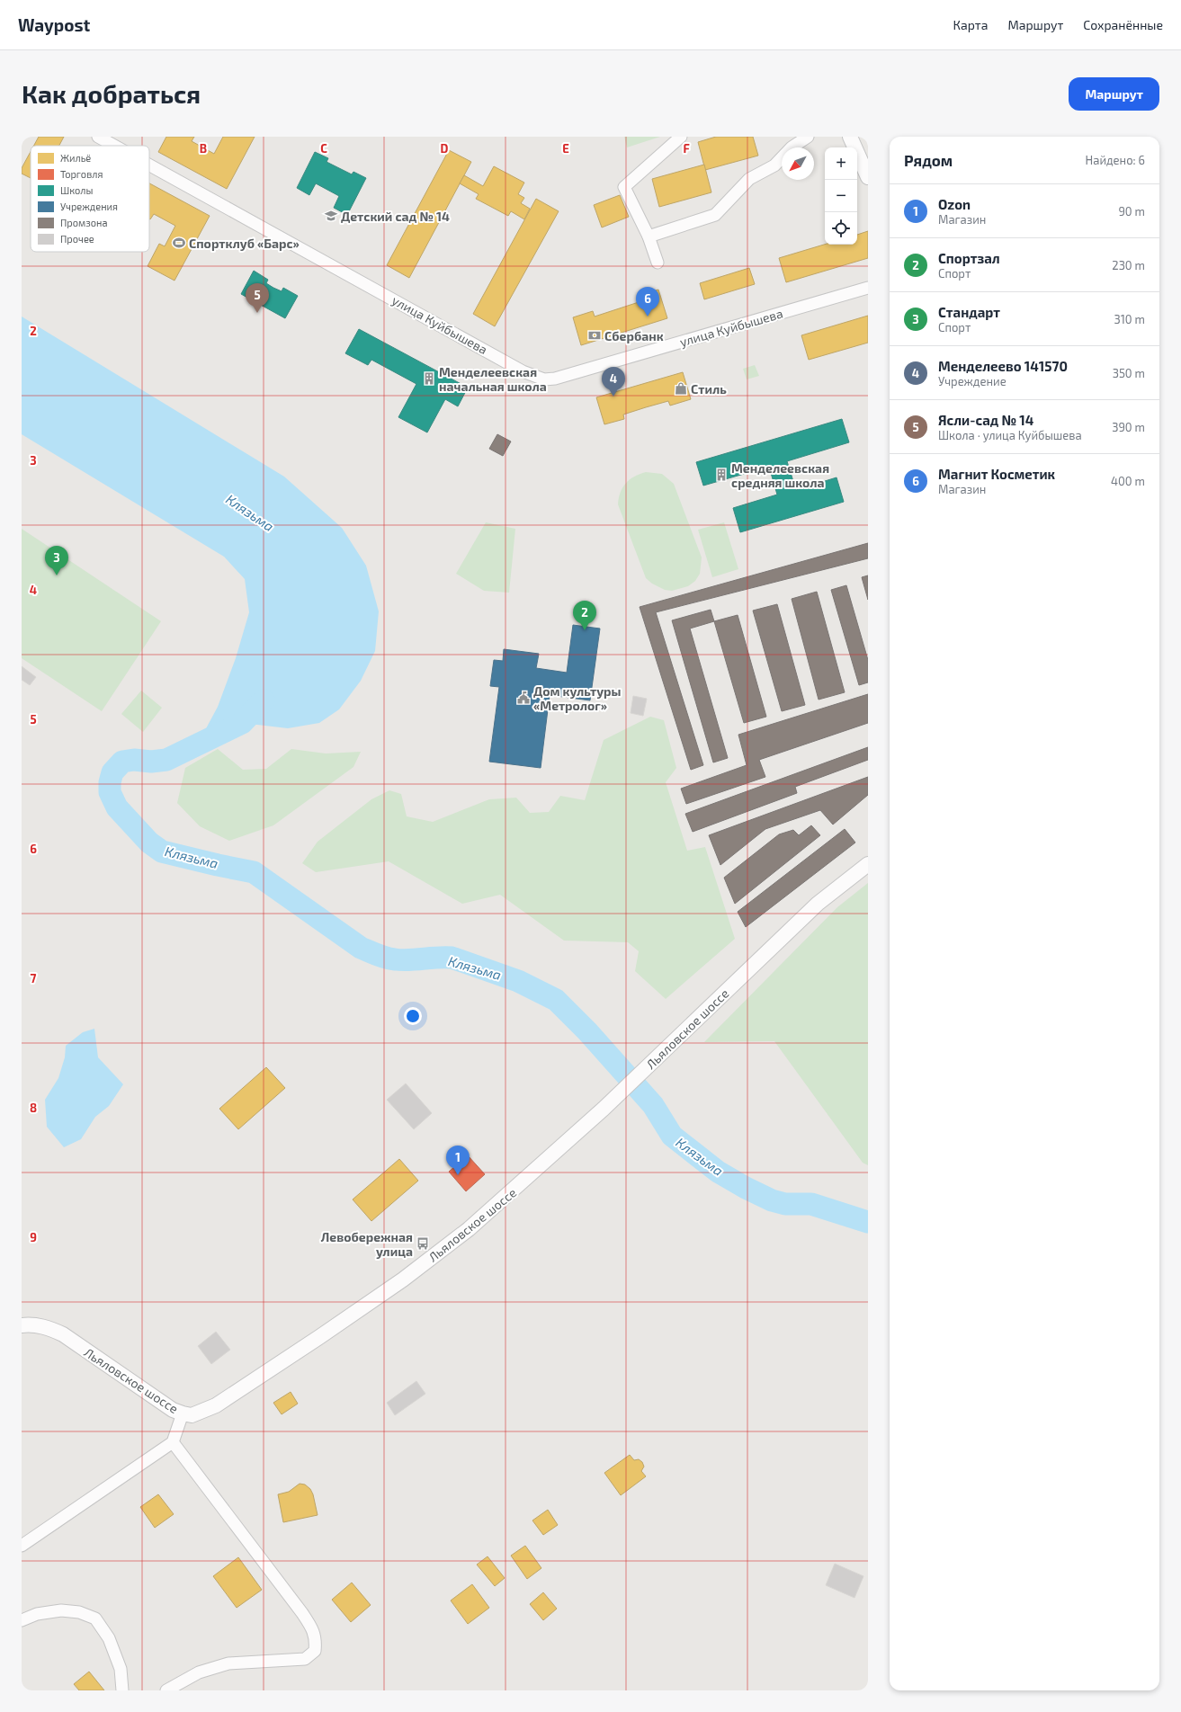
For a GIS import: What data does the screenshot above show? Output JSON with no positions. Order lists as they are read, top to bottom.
{
  "streets": {
    "street": ["улица Куйбышева", "Льяловское шоссе"]
  },
  "water": ["Клязьма"],
  "places": {
    "school or university": ["Детский сад № 14"],
    "sports": ["Спортклуб «Барс»"],
    "bank": ["Сбербанк"],
    "building": ["Менделеевская начальная школа", "Менделеевская средняя школа"],
    "shop": ["Стиль"],
    "public building": ["Дом культуры «Метролог»"],
    "bus stop": ["Левобережная улица"]
  },
  "legend": [
    "Жильё",
    "Торговля",
    "Школы",
    "Учреждения",
    "Промзона",
    "Прочее"
  ],
  "north": "bottom left",
  "page": {
    "header": "Waypost",
    "nav": ["Карта", "Маршрут", "Сохранённые"],
    "buttons": "Маршрут",
    "title": "Как добраться",
    "heading": ["Рядом", "Найдено: 6"],
    "map_buttons": ["+", "−"],
    "list": [
      {
        "mark": "1",
        "name": "Ozon",
        "note": "Магазин",
        "value": "90 m"
      },
      {
        "mark": "2",
        "name": "Спортзал",
        "note": "Спорт",
        "value": "230 m"
      },
      {
        "mark": "3",
        "name": "Стандарт",
        "note": "Спорт",
        "value": "310 m"
      },
      {
        "mark": "4",
        "name": "Менделеево 141570",
        "note": "Учреждение",
        "value": "350 m"
      },
      {
        "mark": "5",
        "name": "Ясли-сад № 14",
        "note": "Школа · улица Куйбышева",
        "value": "390 m"
      },
      {
        "mark": "6",
        "name": "Магнит Косметик",
        "note": "Магазин",
        "value": "400 m"
      }
    ],
    "pins": [
      "5",
      "6",
      "4",
      "3",
      "2",
      "1"
    ]
  },
  "grid": {
    "columns": [
      "B",
      "C",
      "D",
      "E",
      "F"
    ],
    "rows": [
      "2",
      "3",
      "4",
      "5",
      "6",
      "7",
      "8",
      "9"
    ]
  }
}
